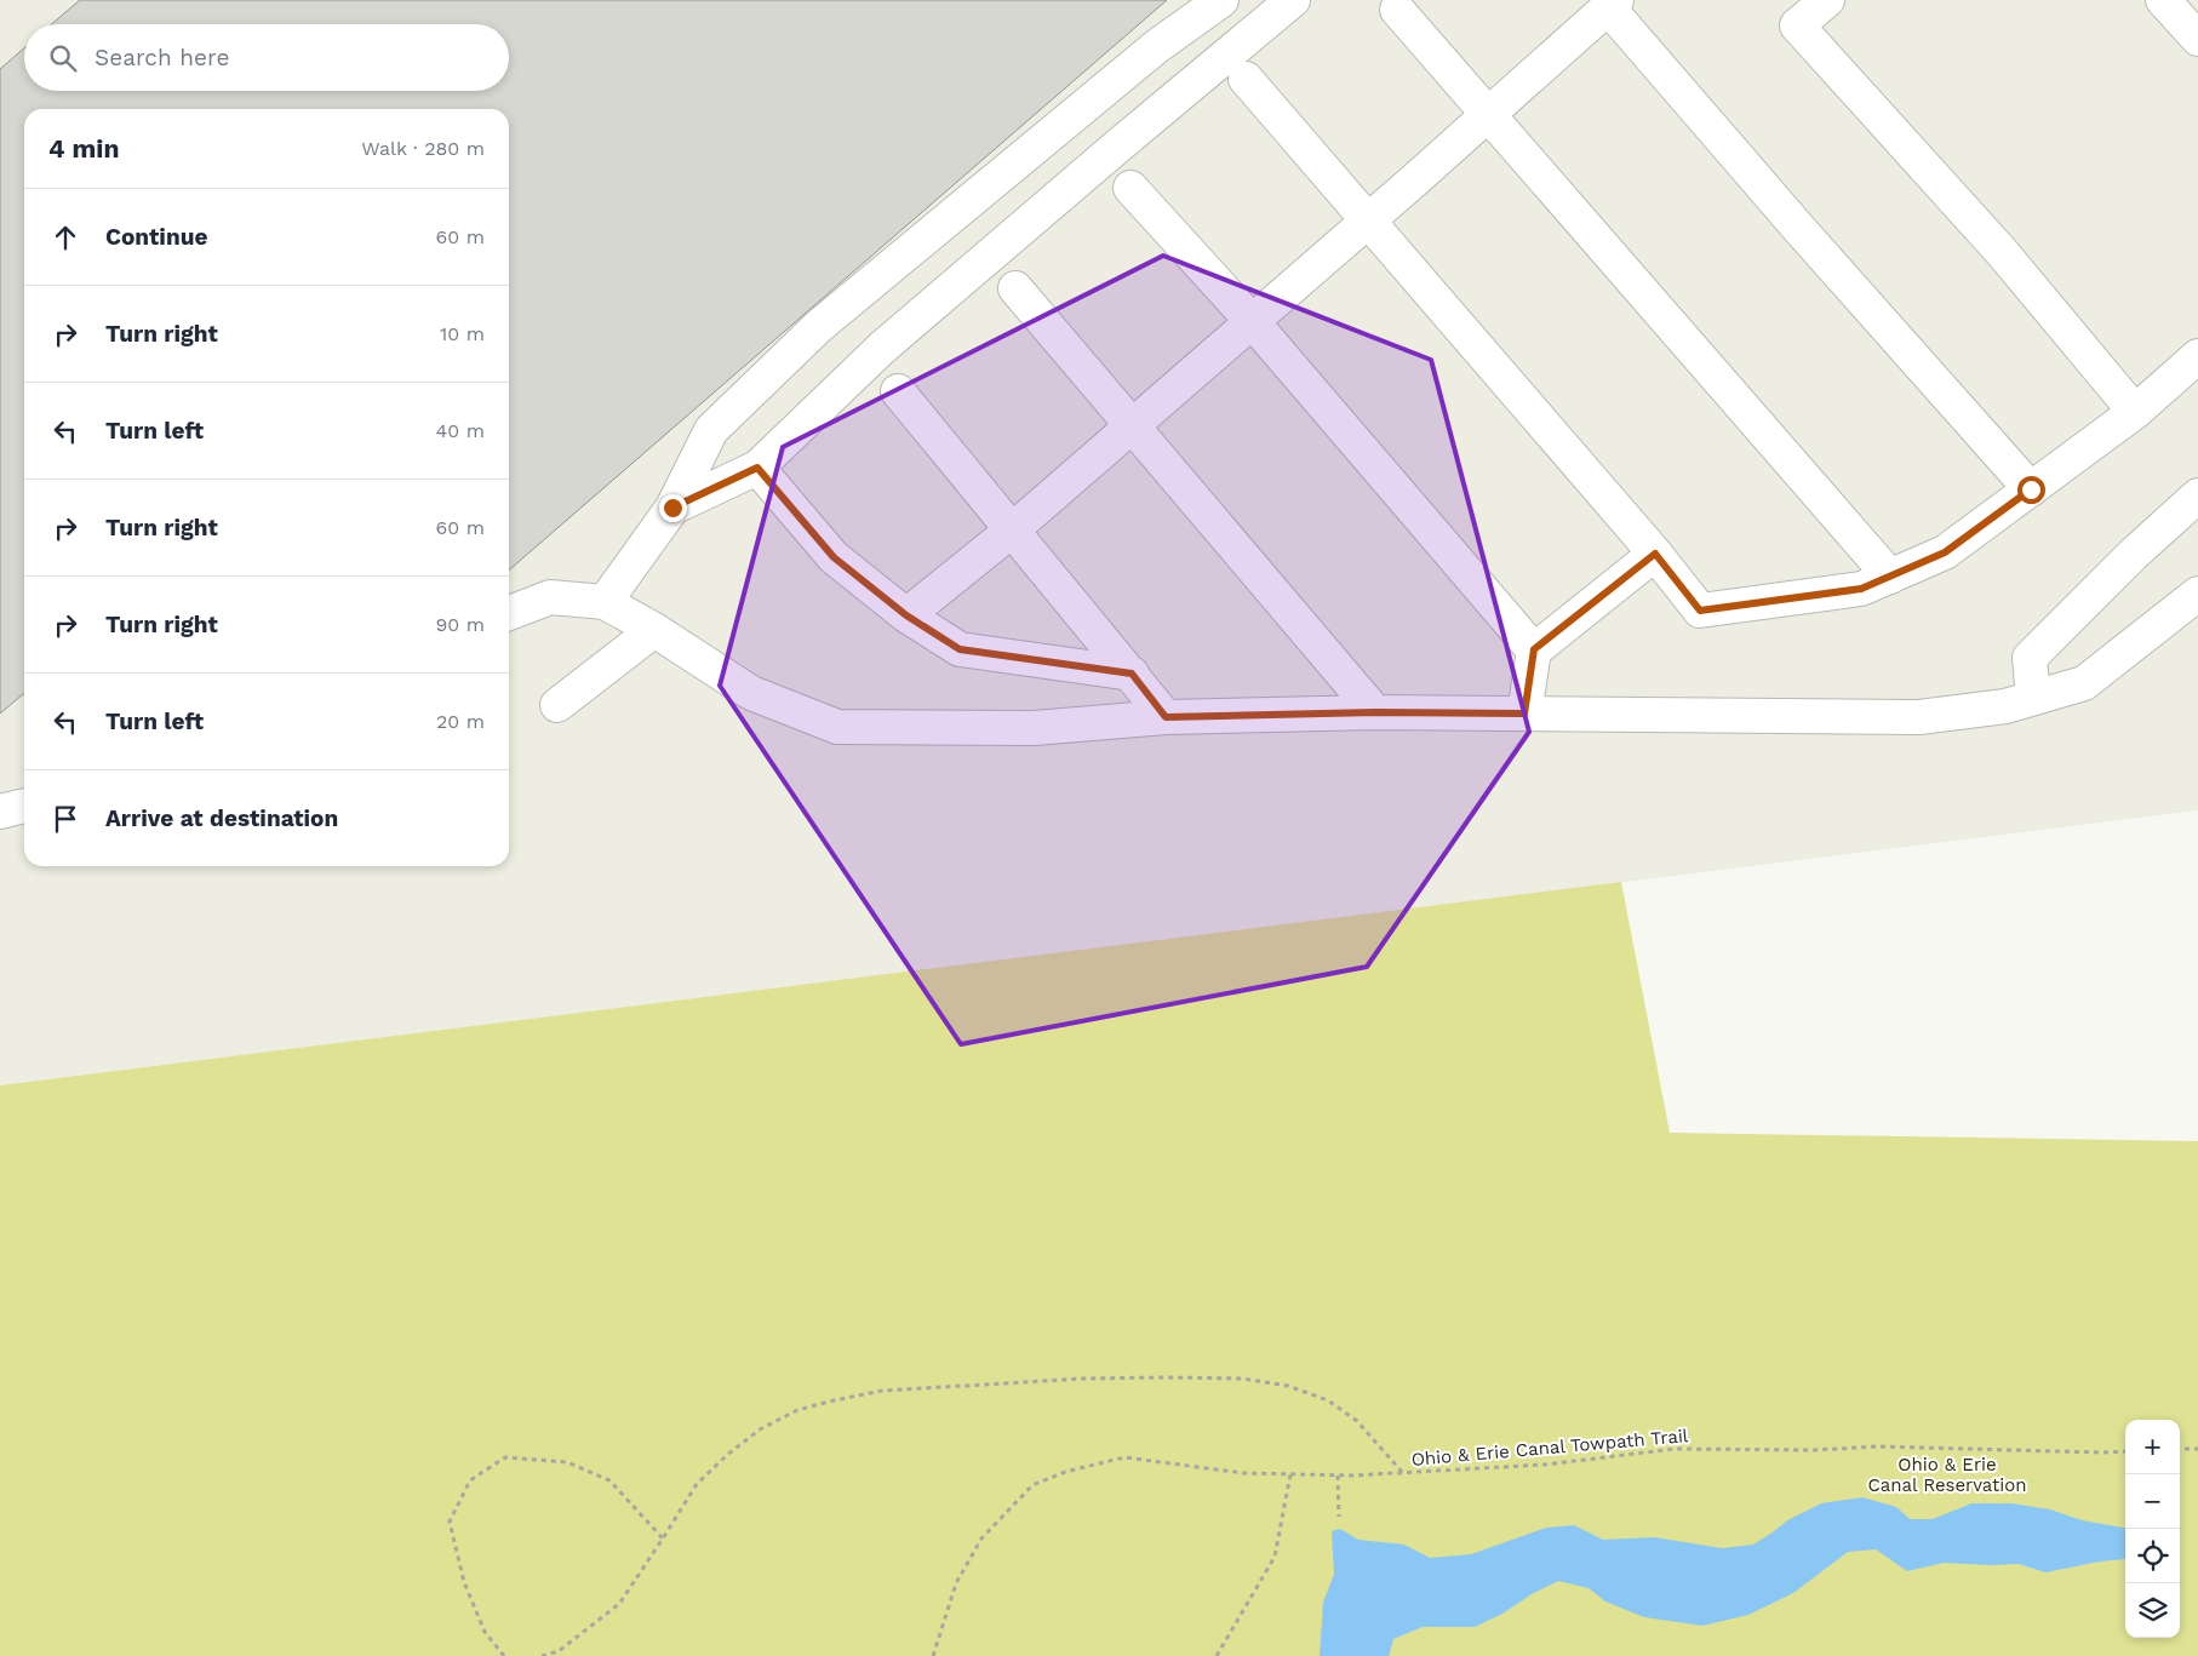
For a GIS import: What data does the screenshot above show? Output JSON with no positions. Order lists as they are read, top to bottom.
{
  "streets": {
    "path": ["Ohio & Erie Canal Towpath Trail"]
  },
  "parks": ["Ohio & Erie Canal Reservation"],
  "page": {
    "search": "Search here",
    "heading": ["4 min", "Walk · 280 m"],
    "list": [
      ["Continue", "60 m"],
      ["Turn right", "10 m"],
      ["Turn left", "40 m"],
      ["Turn right", "60 m"],
      ["Turn right", "90 m"],
      ["Turn left", "20 m"],
      "Arrive at destination"
    ],
    "map_buttons": ["+", "−"]
  }
}
